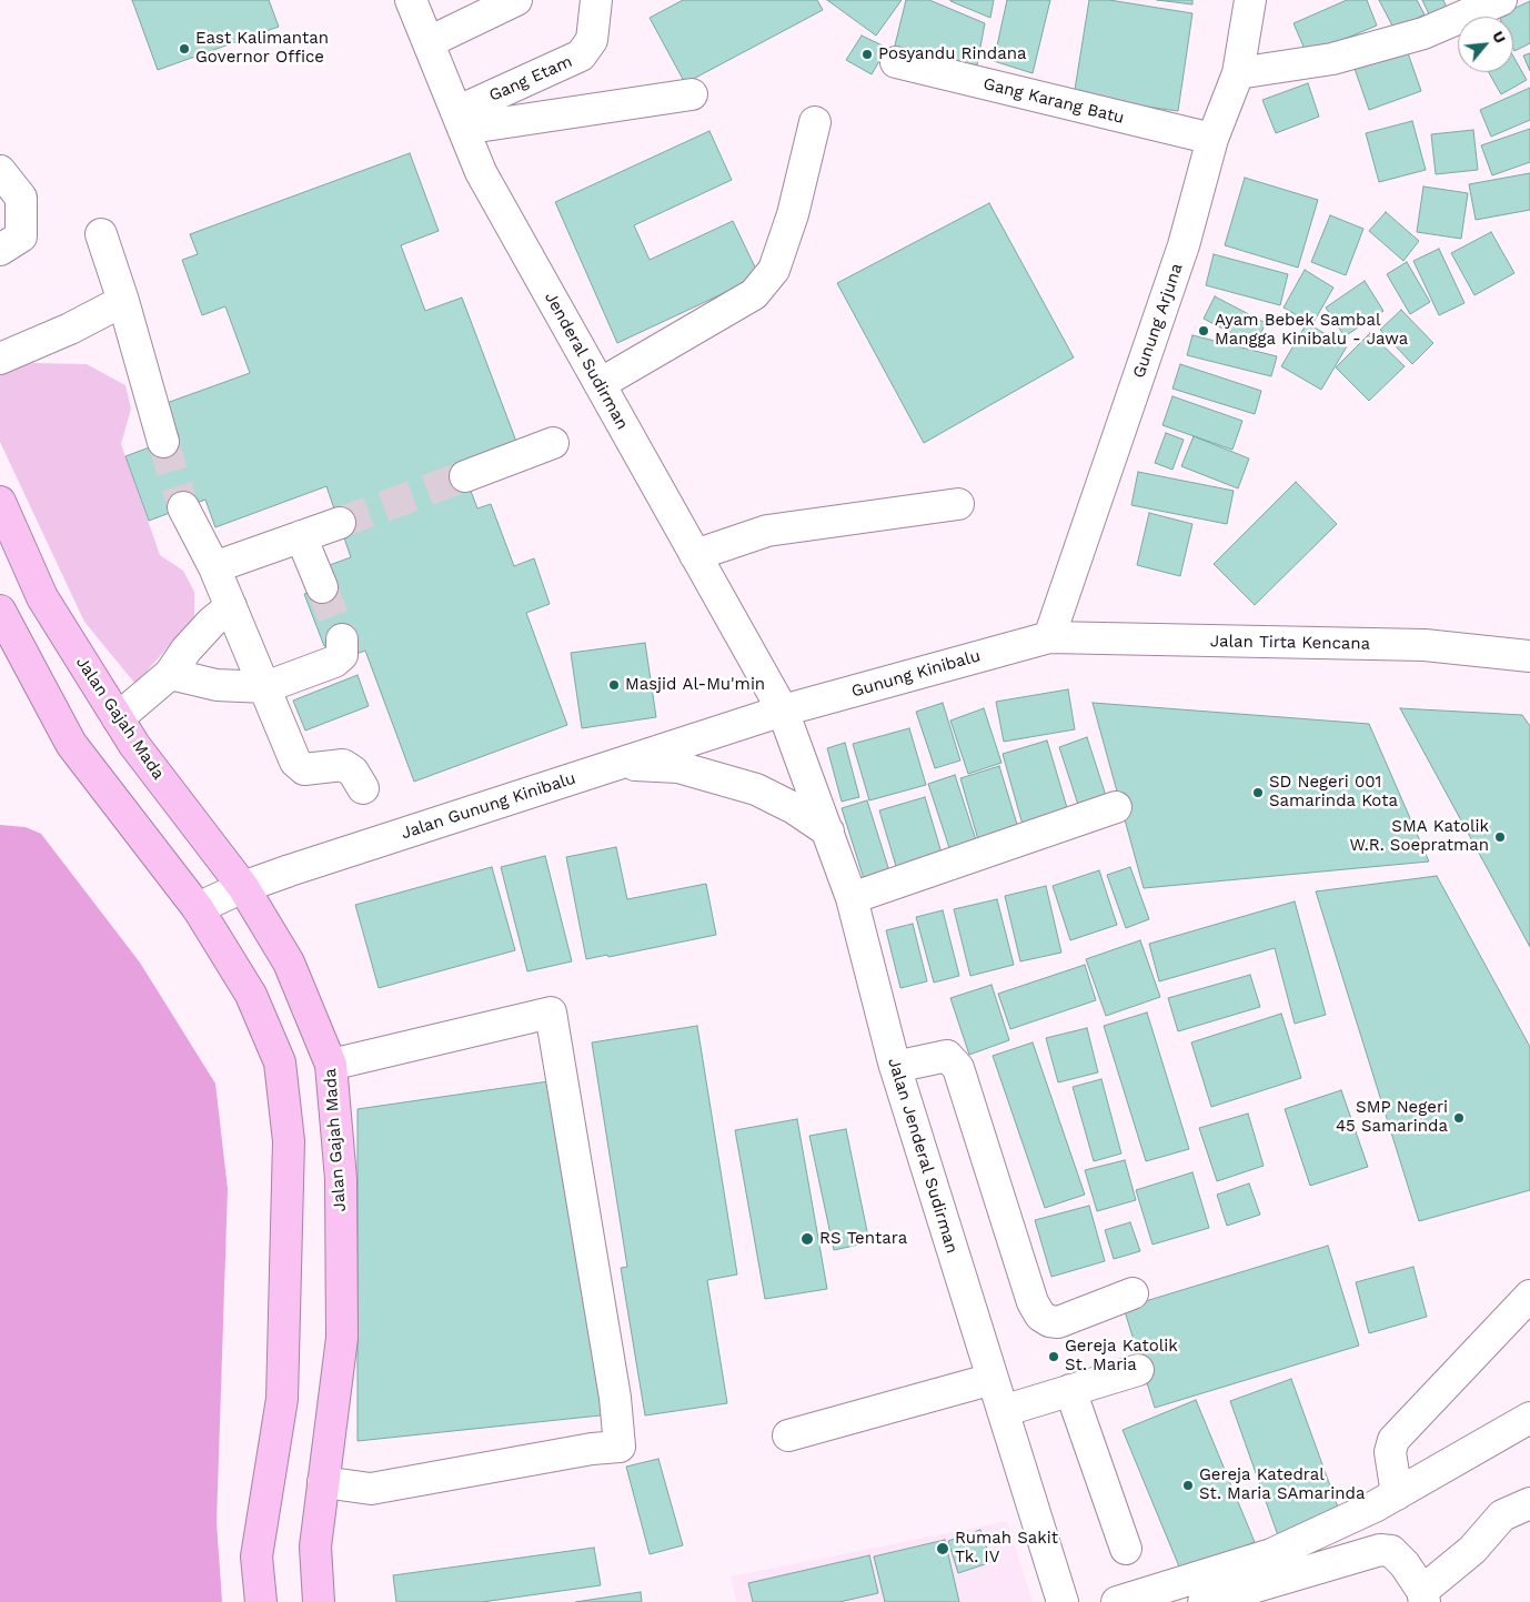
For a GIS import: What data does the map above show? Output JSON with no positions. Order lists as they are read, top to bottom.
{
  "streets": {
    "highway": ["Jalan Gajah Mada"],
    "street": [
      "Gang Etam",
      "Gang Karang Batu",
      "Gunung Arjuna",
      "Jenderal Sudirman",
      "Jalan Tirta Kencana",
      "Gunung Kinibalu",
      "Jalan Gunung Kinibalu",
      "Jalan Jenderal Sudirman"
    ]
  },
  "crossings": [
    ["Gang Etam", "Jenderal Sudirman"],
    ["Gang Karang Batu", "Gunung Arjuna"],
    ["Gunung Arjuna", "Jalan Tirta Kencana"],
    ["Gunung Arjuna", "Gunung Kinibalu"],
    ["Jenderal Sudirman", "Gunung Kinibalu"],
    ["Jenderal Sudirman", "Jalan Gunung Kinibalu"],
    ["Jenderal Sudirman", "Jalan Jenderal Sudirman"],
    ["Jalan Tirta Kencana", "Gunung Kinibalu"],
    ["Gunung Kinibalu", "Jalan Gunung Kinibalu"],
    ["Gunung Kinibalu", "Jalan Jenderal Sudirman"],
    ["Jalan Gajah Mada", "Jalan Gunung Kinibalu"],
    ["Jalan Gunung Kinibalu", "Jalan Jenderal Sudirman"]
  ],
  "places": [
    "East Kalimantan Governor Office",
    "Posyandu Rindana",
    "Ayam Bebek Sambal Mangga Kinibalu - Jawa",
    "Masjid Al-Mu'min",
    "SD Negeri 001 Samarinda Kota",
    "SMA Katolik W.R. Soepratman",
    "SMP Negeri 45 Samarinda",
    "RS Tentara",
    "Gereja Katolik St. Maria",
    "Gereja Katedral St. Maria SAmarinda",
    "Rumah Sakit Tk. IV"
  ],
  "north": "top right"
}
